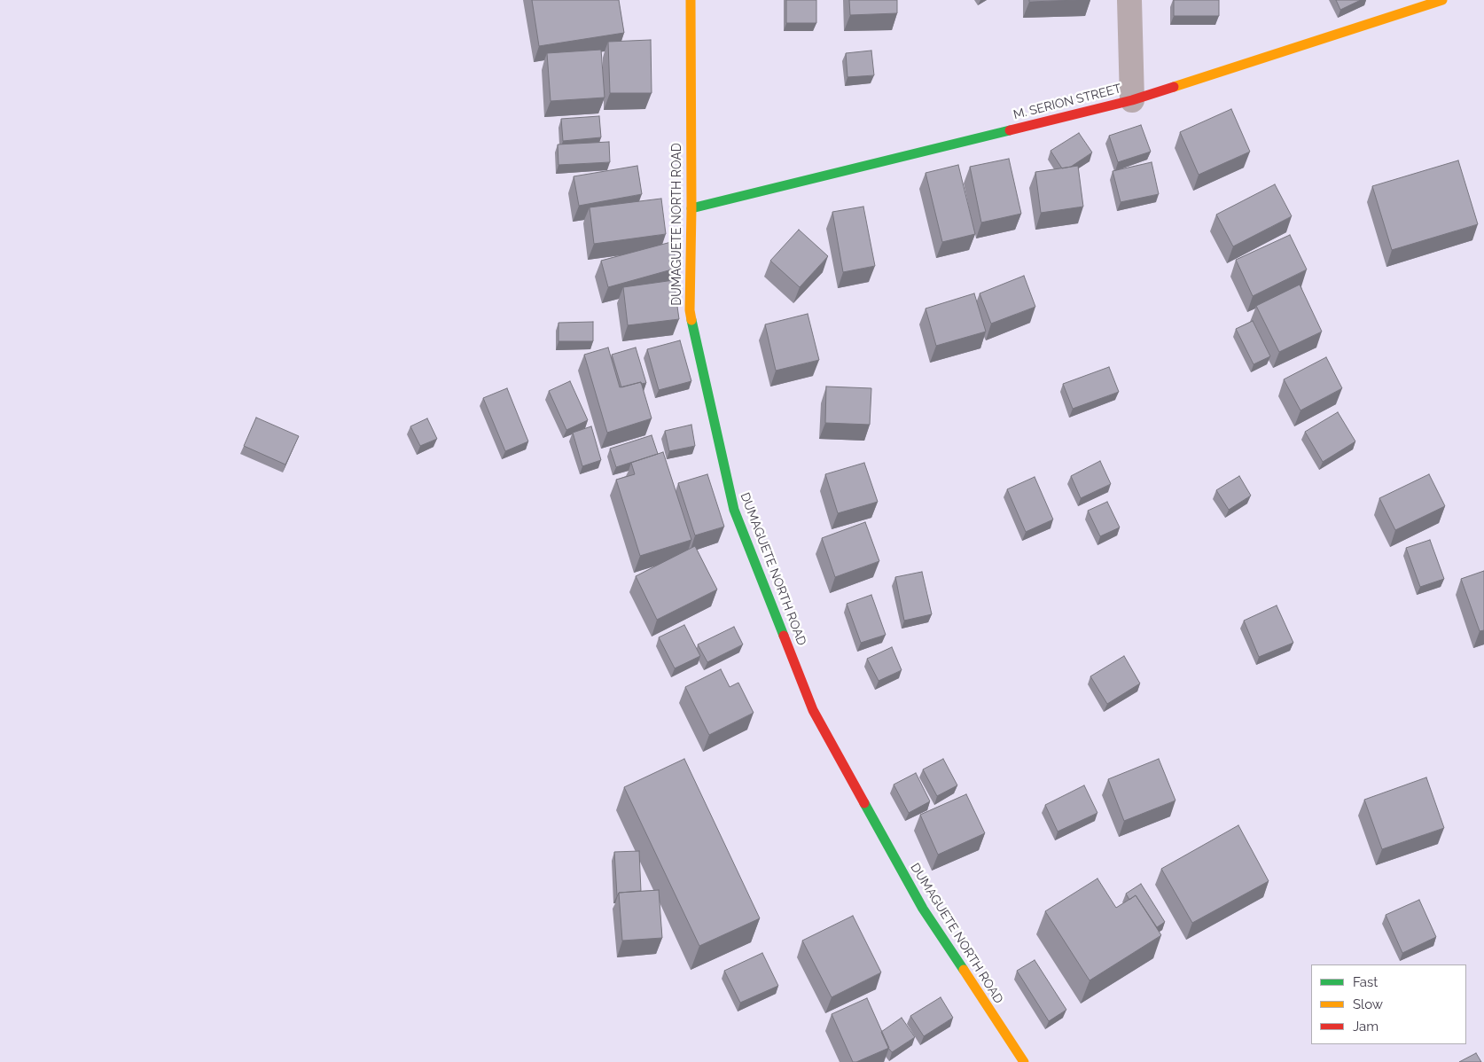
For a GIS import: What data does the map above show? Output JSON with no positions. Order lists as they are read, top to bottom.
{
  "streets": {
    "main road": ["M. SERION STREET", "DUMAGUETE NORTH ROAD"]
  },
  "crossings": [
    ["M. SERION STREET", "DUMAGUETE NORTH ROAD"]
  ],
  "legend": ["Fast", "Slow", "Jam"]
}
